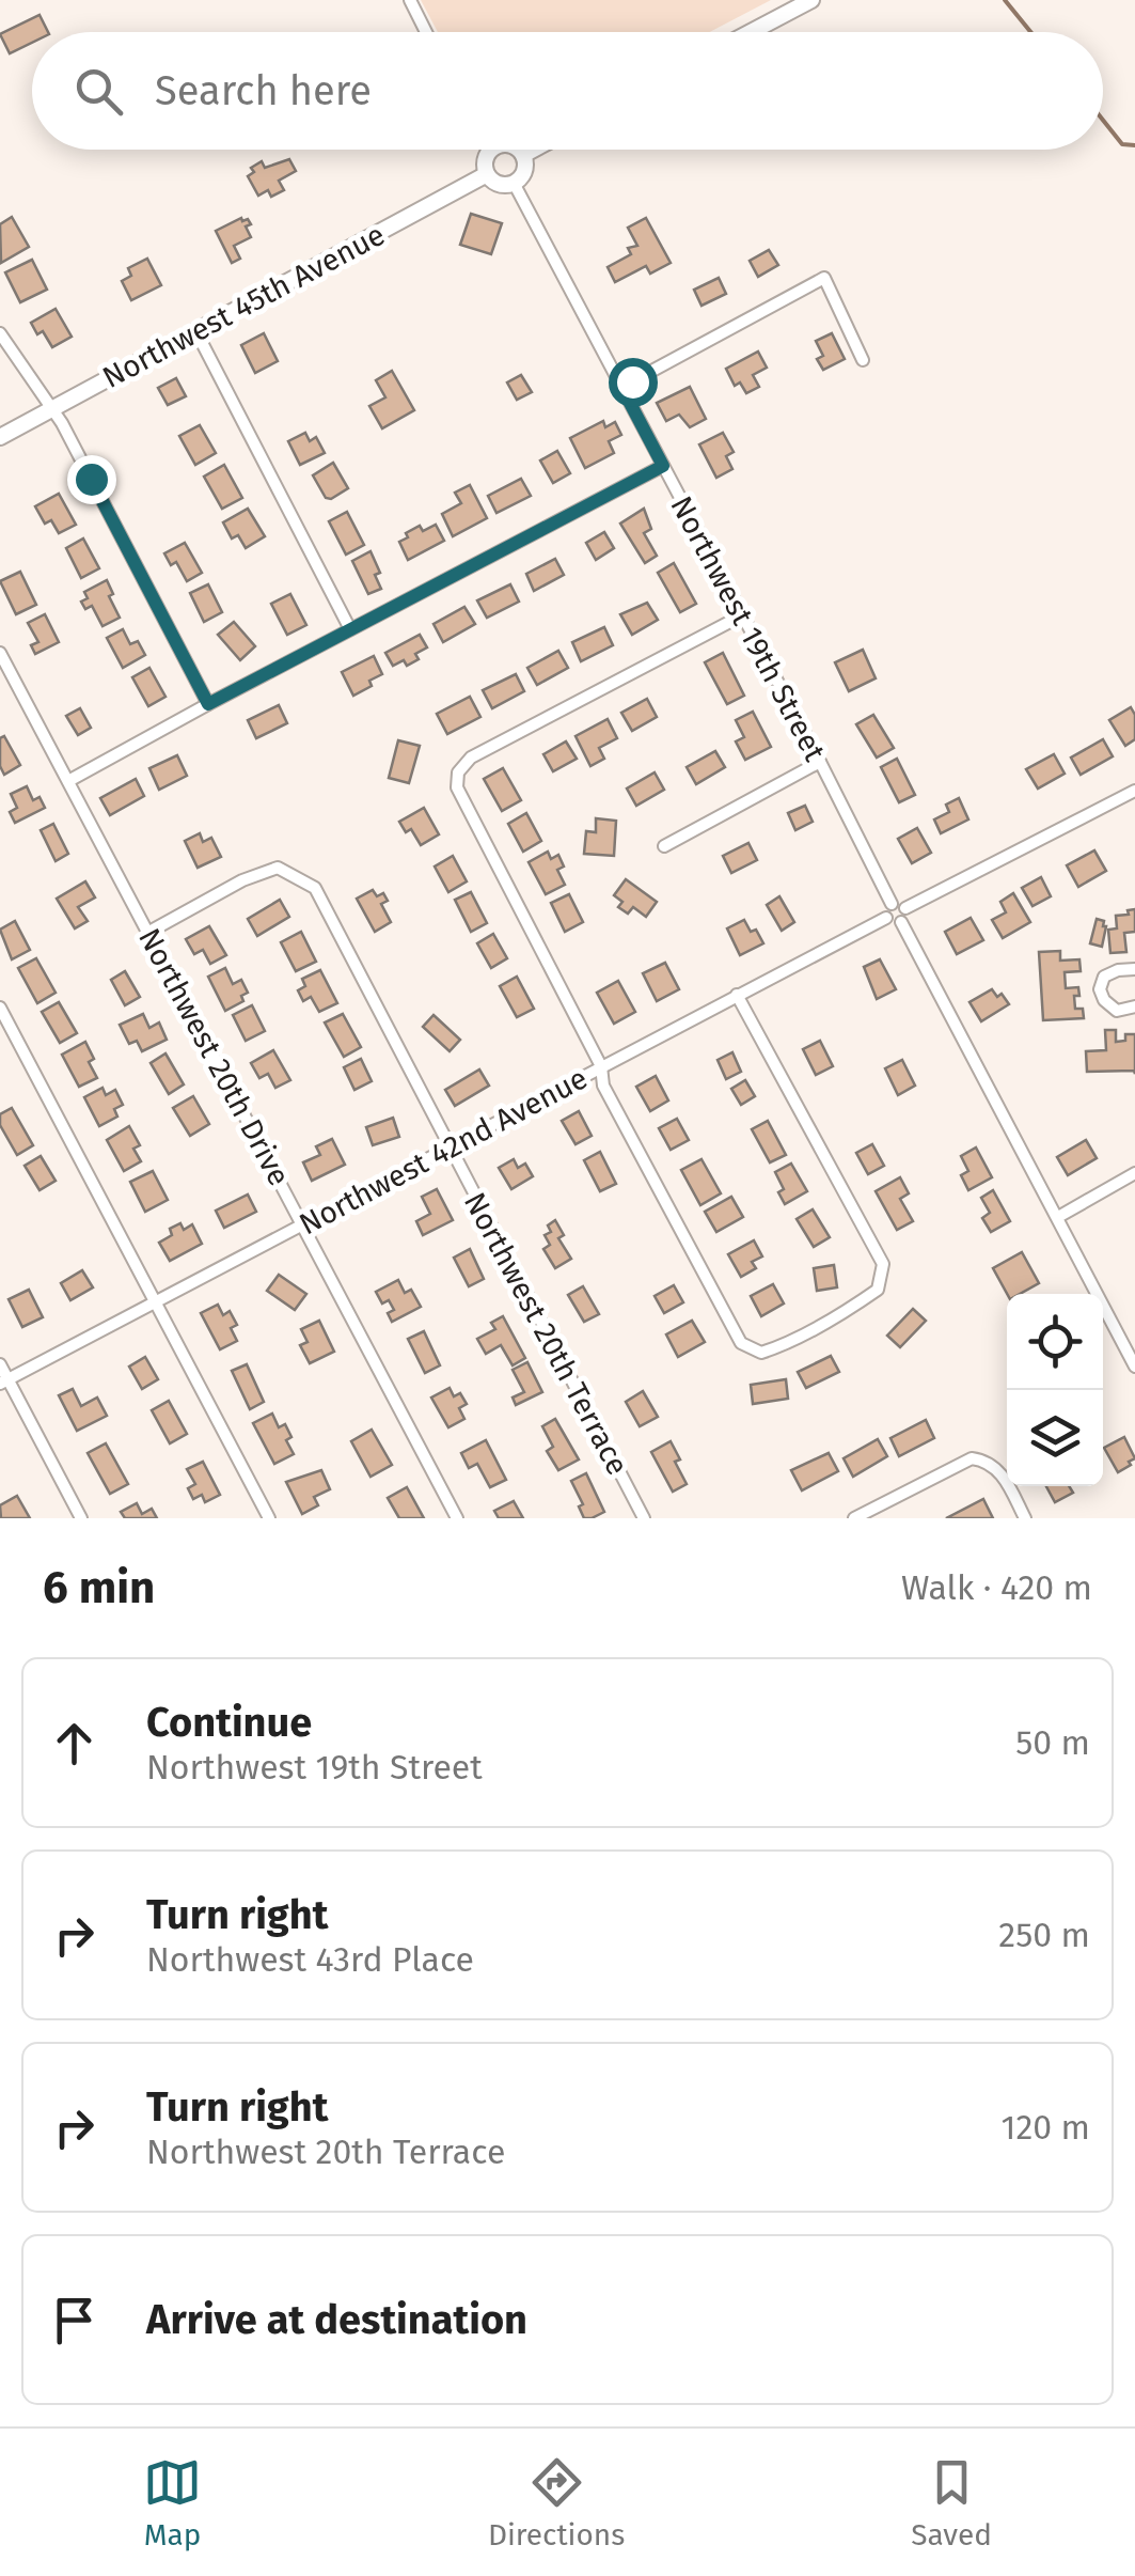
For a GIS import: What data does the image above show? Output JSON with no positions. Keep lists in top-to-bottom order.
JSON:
{
  "streets": {
    "street": [
      "Northwest 45th Avenue",
      "Northwest 19th Street",
      "Northwest 20th Drive",
      "Northwest 42nd Avenue",
      "Northwest 20th Terrace"
    ]
  },
  "crossings": [
    ["Northwest 19th Street", "Northwest 42nd Avenue"],
    ["Northwest 20th Drive", "Northwest 42nd Avenue"],
    ["Northwest 20th Drive", "Northwest 20th Terrace"],
    ["Northwest 42nd Avenue", "Northwest 20th Terrace"]
  ],
  "page": {
    "search": "Search here",
    "heading": ["6 min", "Walk · 420 m"],
    "list": [
      ["Continue", "Northwest 19th Street", "50 m"],
      ["Turn right", "Northwest 43rd Place", "250 m"],
      ["Turn right", "Northwest 20th Terrace", "120 m"],
      "Arrive at destination"
    ],
    "nav": ["Map", "Directions", "Saved"]
  }
}
